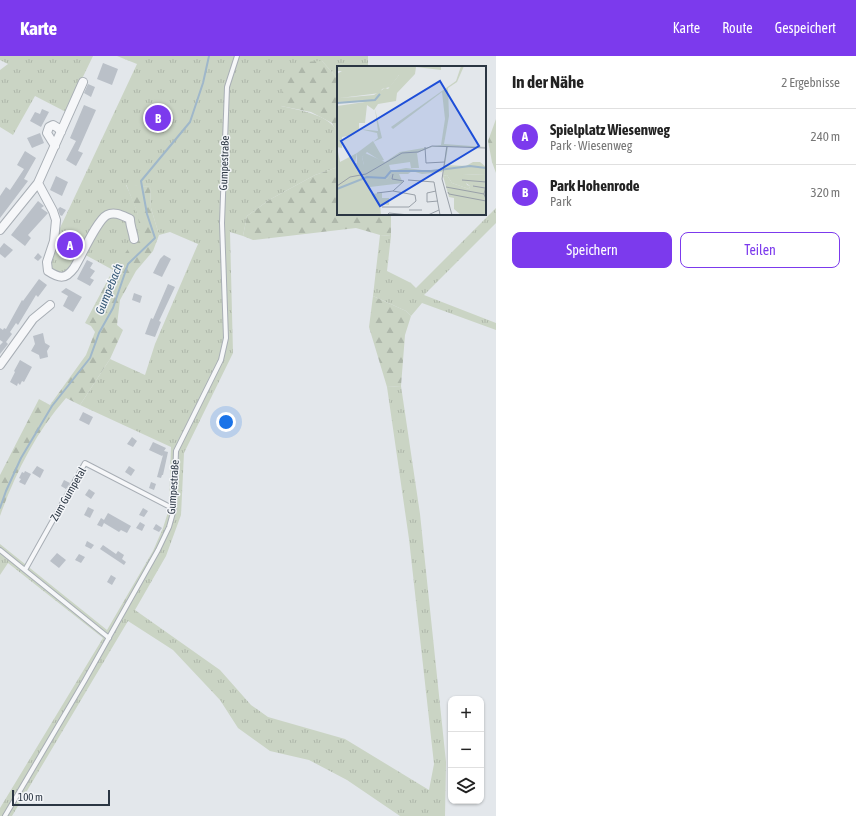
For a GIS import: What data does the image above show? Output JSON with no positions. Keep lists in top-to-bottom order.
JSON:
{
  "streets": {
    "lane": ["Gumpestraße", "Zum Gumpetal"]
  },
  "crossings": [
    ["Gumpestraße", "Zum Gumpetal"]
  ],
  "water": ["Gumpebach"],
  "scale_bar": "100 m",
  "page": {
    "header": "Karte",
    "nav": ["Karte", "Route", "Gespeichert"],
    "heading": ["In der Nähe", "2 Ergebnisse"],
    "pins": ["B", "A"],
    "list": [
      {
        "mark": "A",
        "name": "Spielplatz Wiesenweg",
        "note": "Park · Wiesenweg",
        "value": "240 m"
      },
      {
        "mark": "B",
        "name": "Park Hohenrode",
        "note": "Park",
        "value": "320 m"
      }
    ],
    "buttons": ["Speichern", "Teilen"],
    "map_buttons": ["+", "−"],
    "scale": "100 m"
  }
}
